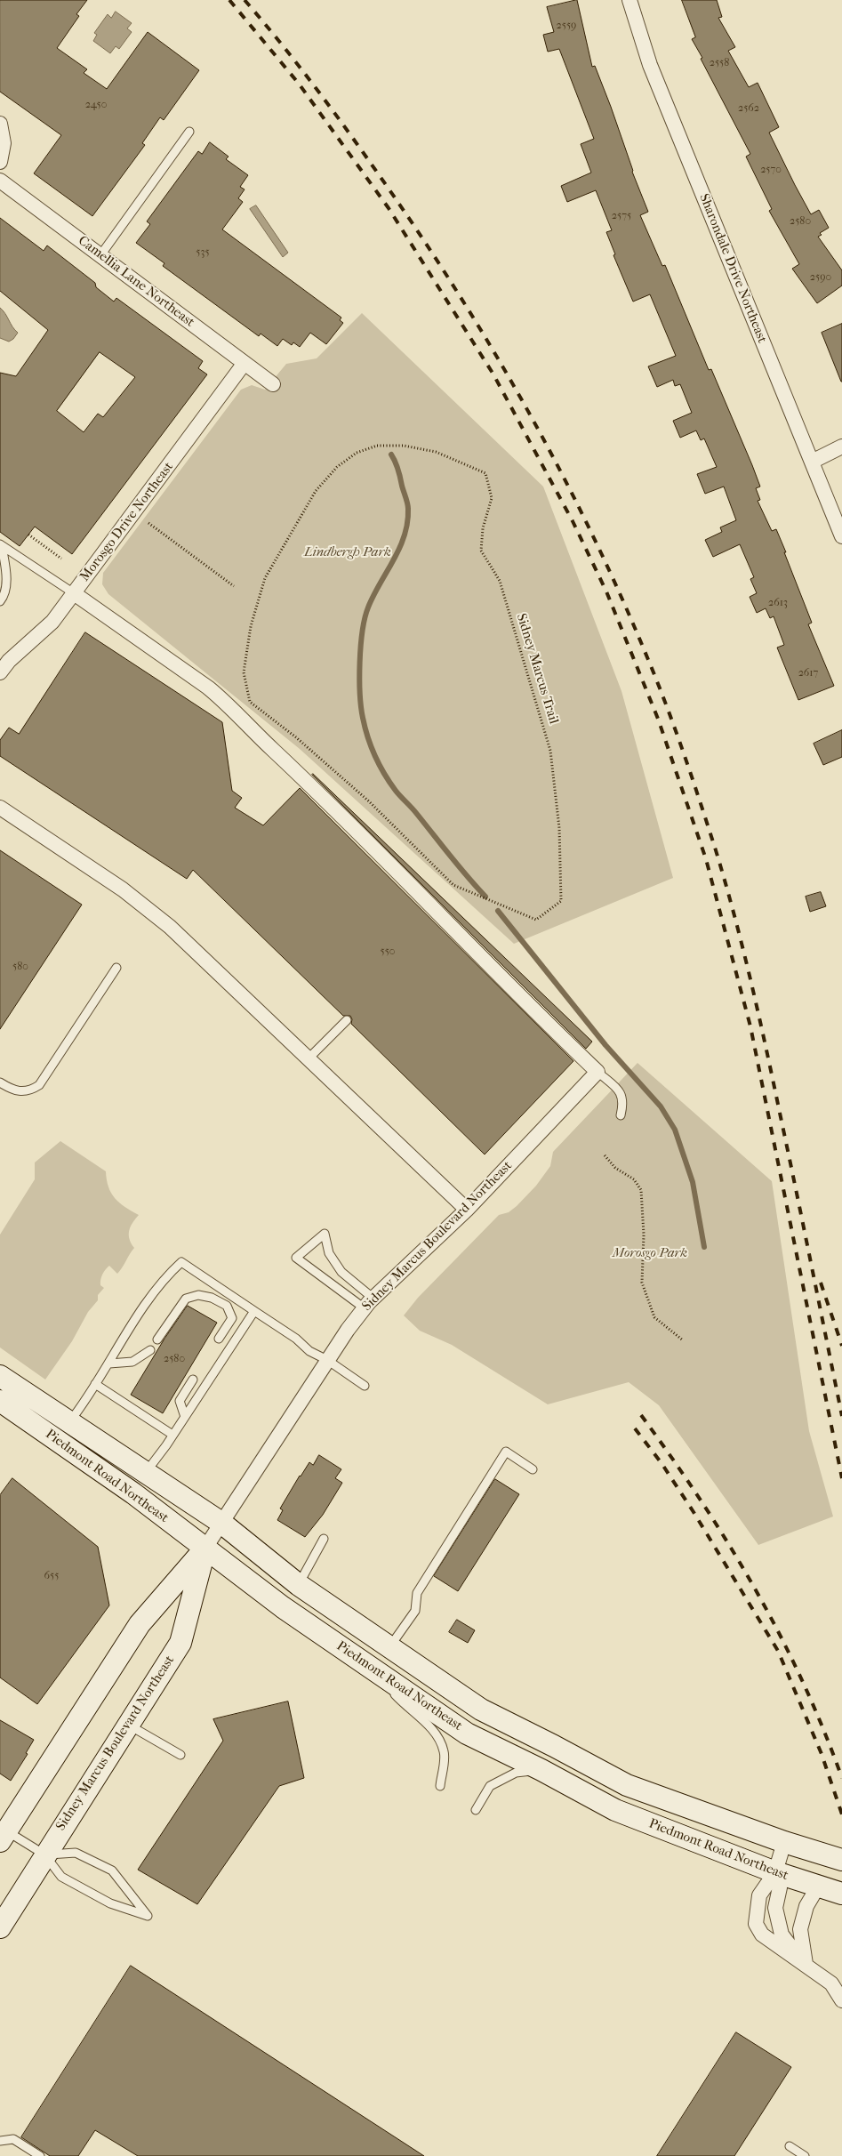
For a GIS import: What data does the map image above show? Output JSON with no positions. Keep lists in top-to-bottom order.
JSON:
{
  "streets": {
    "main road": ["Sidney Marcus Boulevard Northeast", "Piedmont Road Northeast"],
    "street": ["Sharondale Drive Northeast", "Camellia Lane Northeast", "Morosgo Drive Northeast"],
    "path": ["Sidney Marcus Trail"]
  },
  "crossings": [
    ["Camellia Lane Northeast", "Morosgo Drive Northeast"],
    ["Sidney Marcus Boulevard Northeast", "Piedmont Road Northeast"]
  ],
  "parks": ["Lindbergh Park", "Morosgo Park"],
  "house_numbers": [
    "2559",
    "2558",
    "2450",
    "2562",
    "2570",
    "2575",
    "2580",
    "535",
    "2590",
    "2613",
    "2617",
    "550",
    "580",
    "2580",
    "655"
  ]
}
